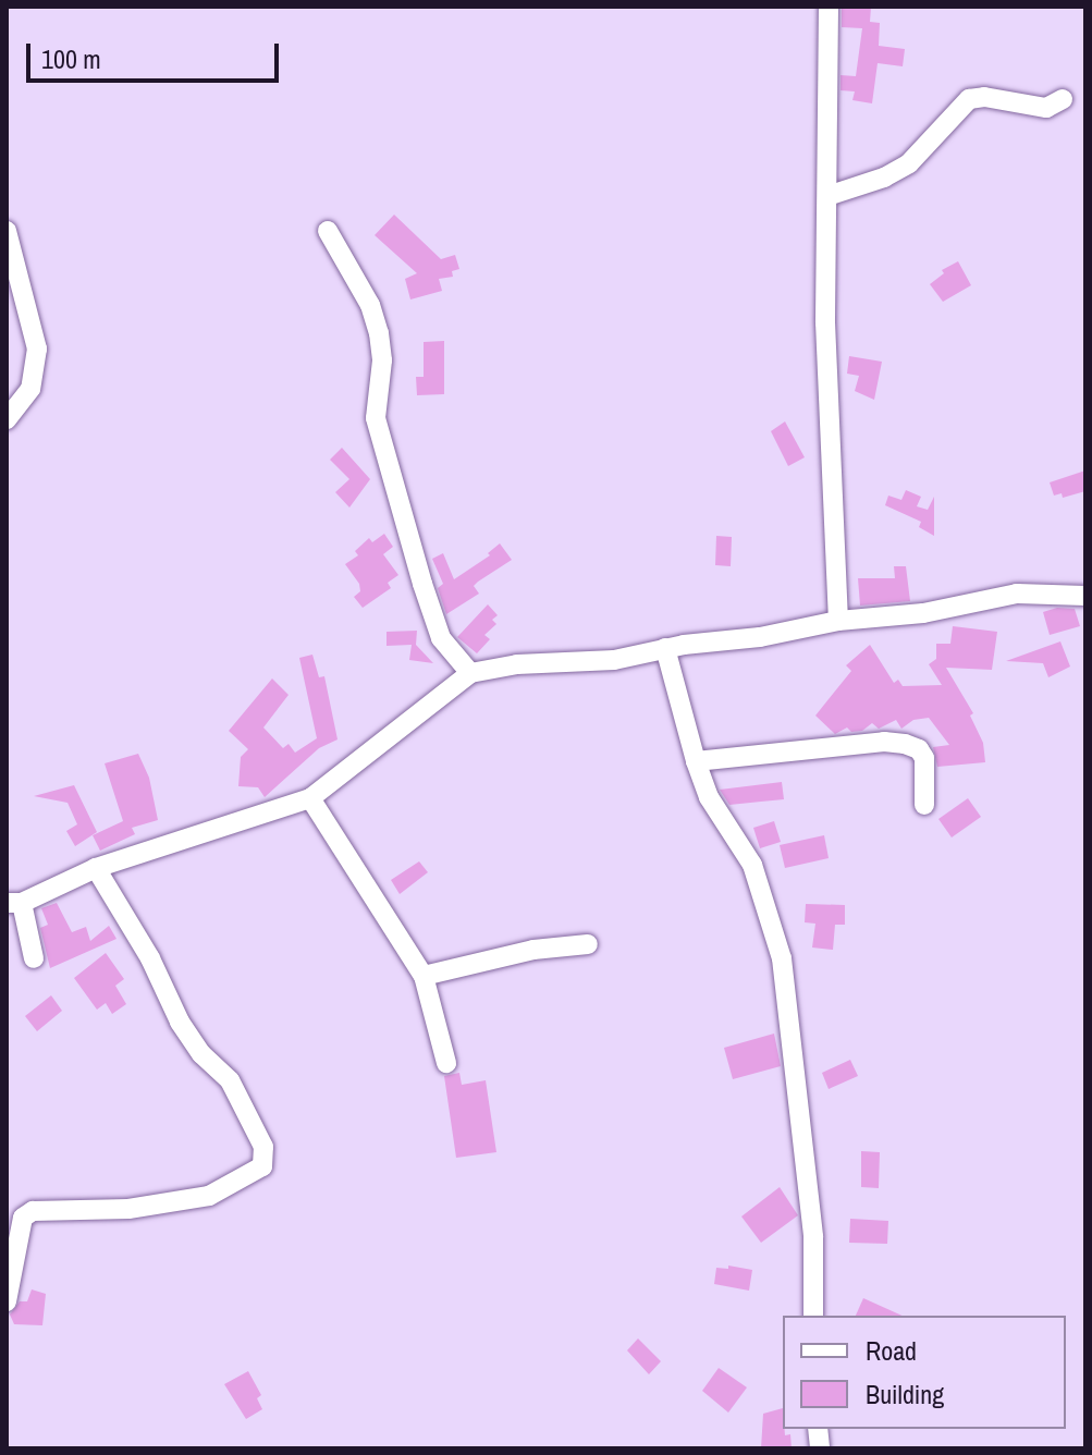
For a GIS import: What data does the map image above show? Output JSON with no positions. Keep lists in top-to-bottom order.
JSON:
{
  "legend": ["Road", "Building"],
  "scale_bar": "100 m"
}
